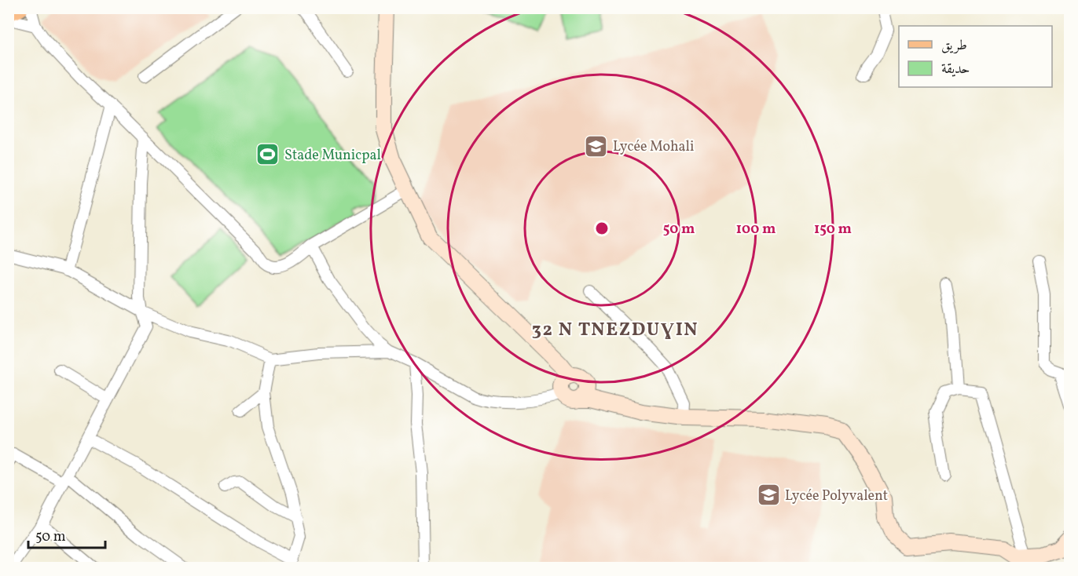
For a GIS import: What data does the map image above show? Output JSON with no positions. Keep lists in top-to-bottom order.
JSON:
{
  "districts": ["32 N TNEZDUƔIN"],
  "places": {
    "school or university": ["Lycée Mohali", "Lycée Polyvalent"],
    "sports": ["Stade Municpal"]
  },
  "legend": ["طريق", "حديقة"],
  "scale_bar": "50 m",
  "rings": ["50 m", "100 m", "150 m"]
}
